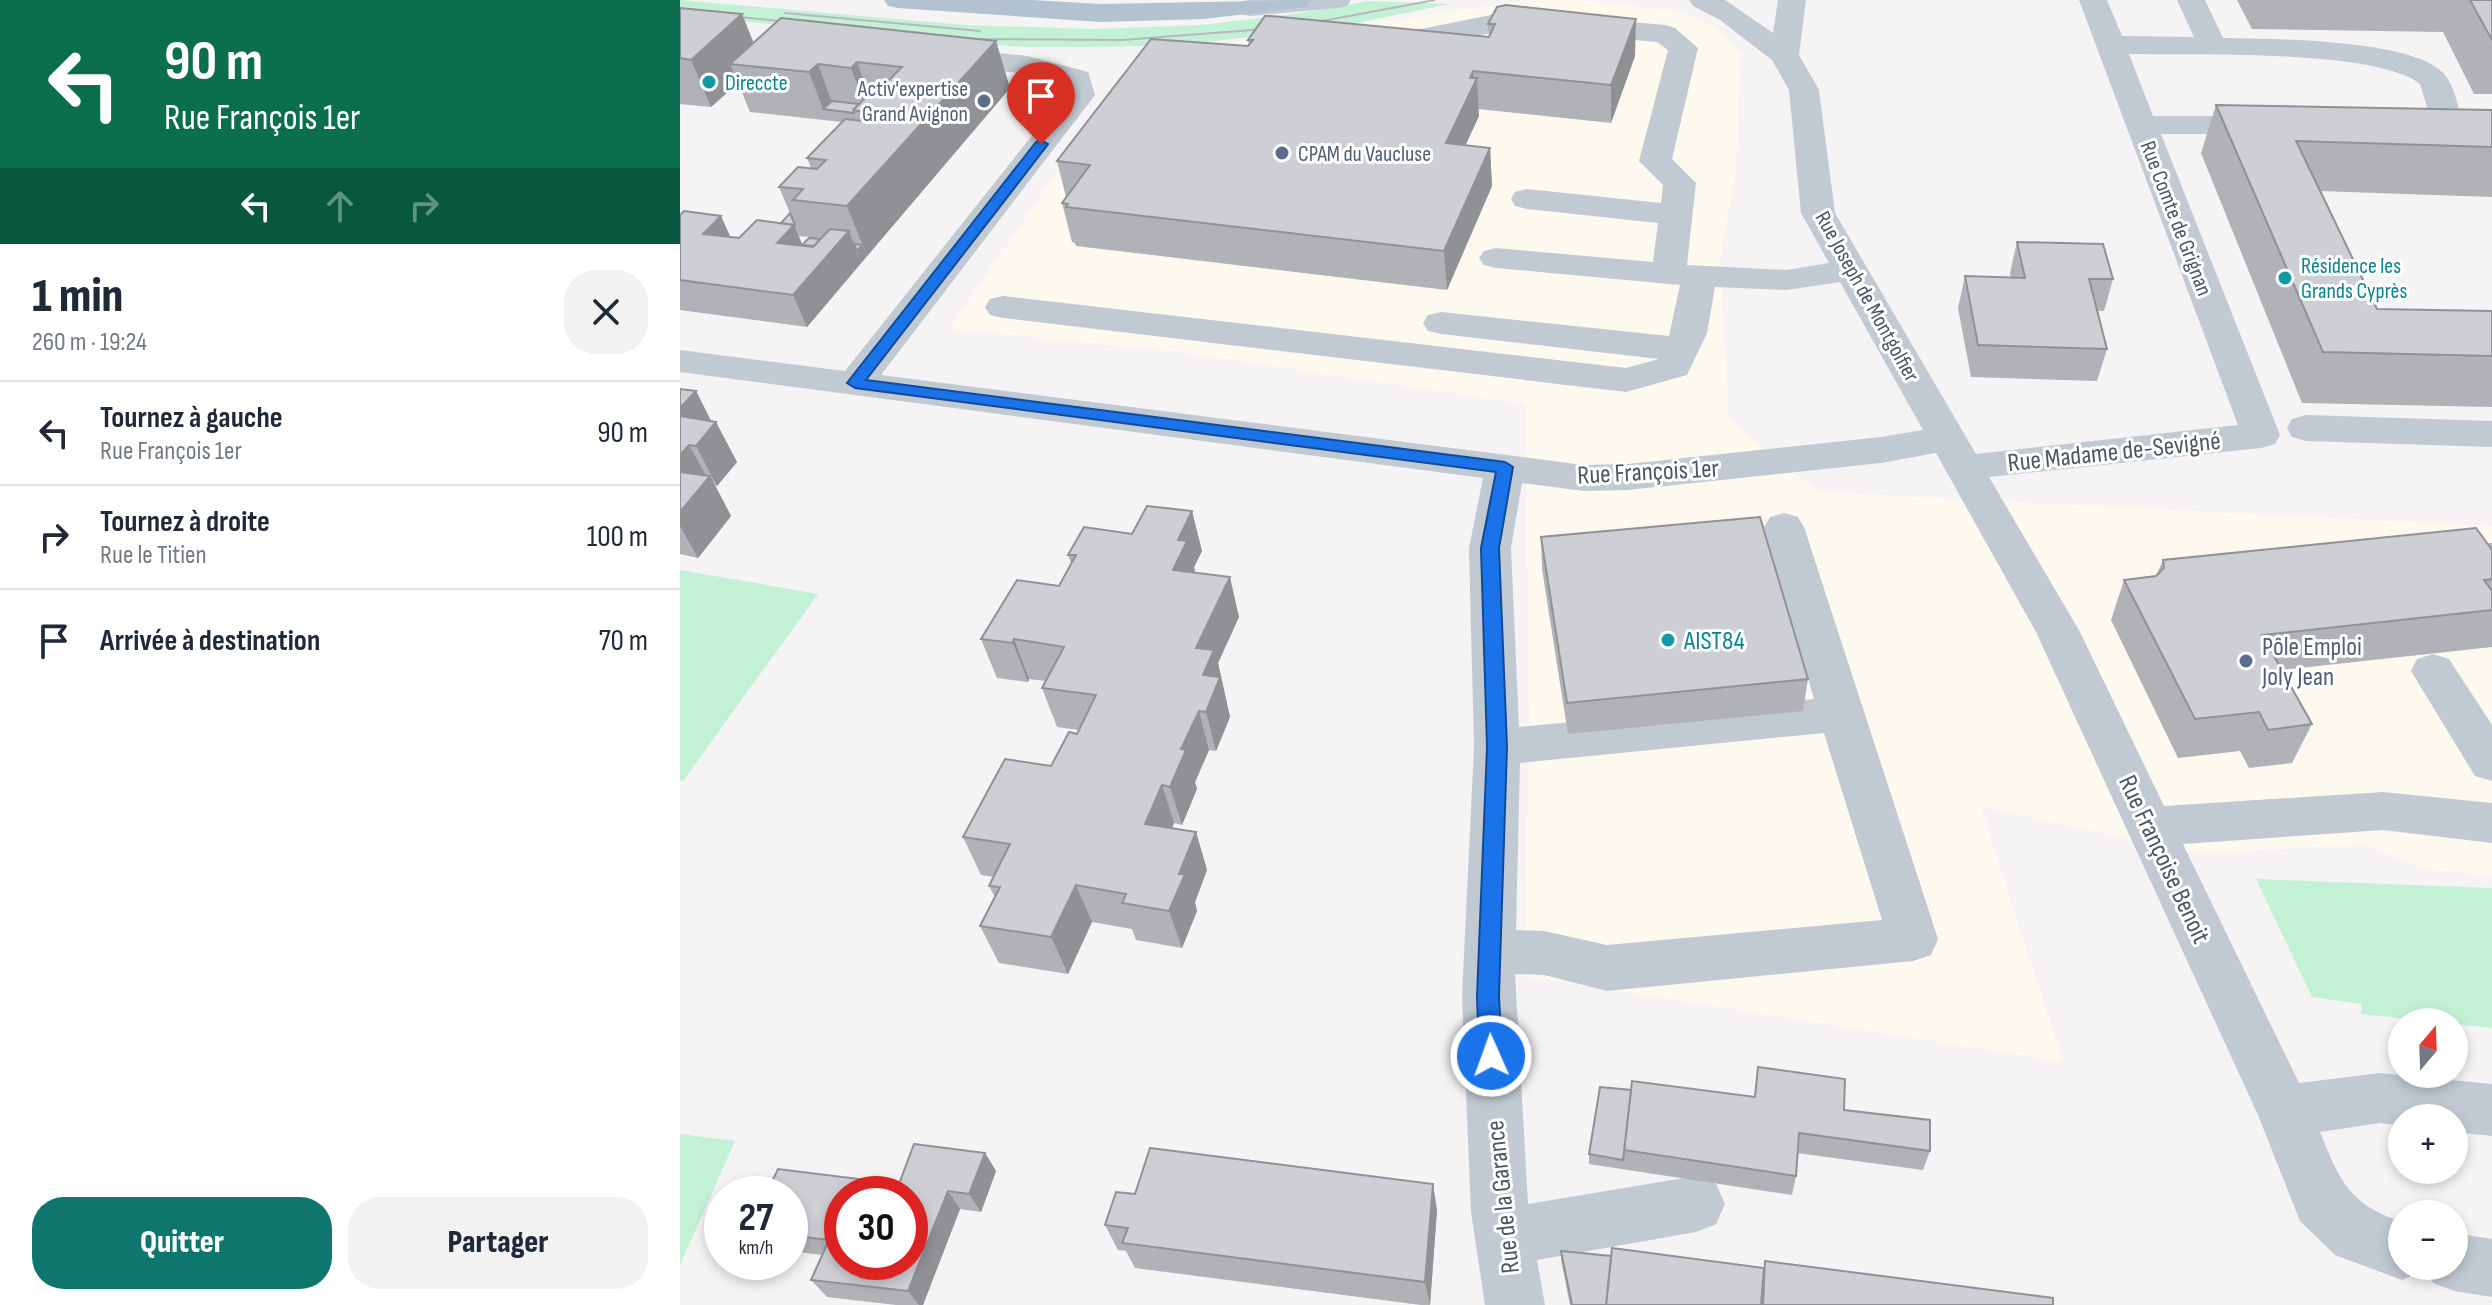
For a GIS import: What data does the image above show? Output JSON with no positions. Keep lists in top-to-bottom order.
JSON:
{
  "streets": {
    "street": [
      "Rue Comte de Grignan",
      "Rue Joseph de Montgolfier",
      "Rue Madame de-Sevigné",
      "Rue François 1er",
      "Rue Françoise Benoit",
      "Rue de la Garance"
    ]
  },
  "crossings": [
    ["Rue Comte de Grignan", "Rue Madame de-Sevigné"],
    ["Rue Joseph de Montgolfier", "Rue Madame de-Sevigné"],
    ["Rue Joseph de Montgolfier", "Rue François 1er"],
    ["Rue Joseph de Montgolfier", "Rue Françoise Benoit"],
    ["Rue Madame de-Sevigné", "Rue François 1er"],
    ["Rue Madame de-Sevigné", "Rue Françoise Benoit"],
    ["Rue François 1er", "Rue Françoise Benoit"],
    ["Rue François 1er", "Rue de la Garance"]
  ],
  "places": [
    "Direccte",
    "Activ'expertise Grand Avignon",
    "CPAM du Vaucluse",
    "Résidence les Grands Cyprès",
    "AIST84",
    "Pôle Emploi Joly Jean"
  ],
  "north": "top",
  "page": {
    "turn": ["90 m", "Rue François 1er"],
    "heading": ["1 min", "260 m · 19:24"],
    "list": [
      {
        "name": "Tournez à gauche",
        "note": "Rue François 1er",
        "value": "90 m"
      },
      {
        "name": "Tournez à droite",
        "note": "Rue le Titien",
        "value": "100 m"
      },
      {
        "name": "Arrivée à destination",
        "value": "70 m"
      }
    ],
    "map_buttons": ["+", "−"],
    "speed": "27 km/h",
    "limit": "30",
    "buttons": ["Quitter", "Partager"]
  }
}
